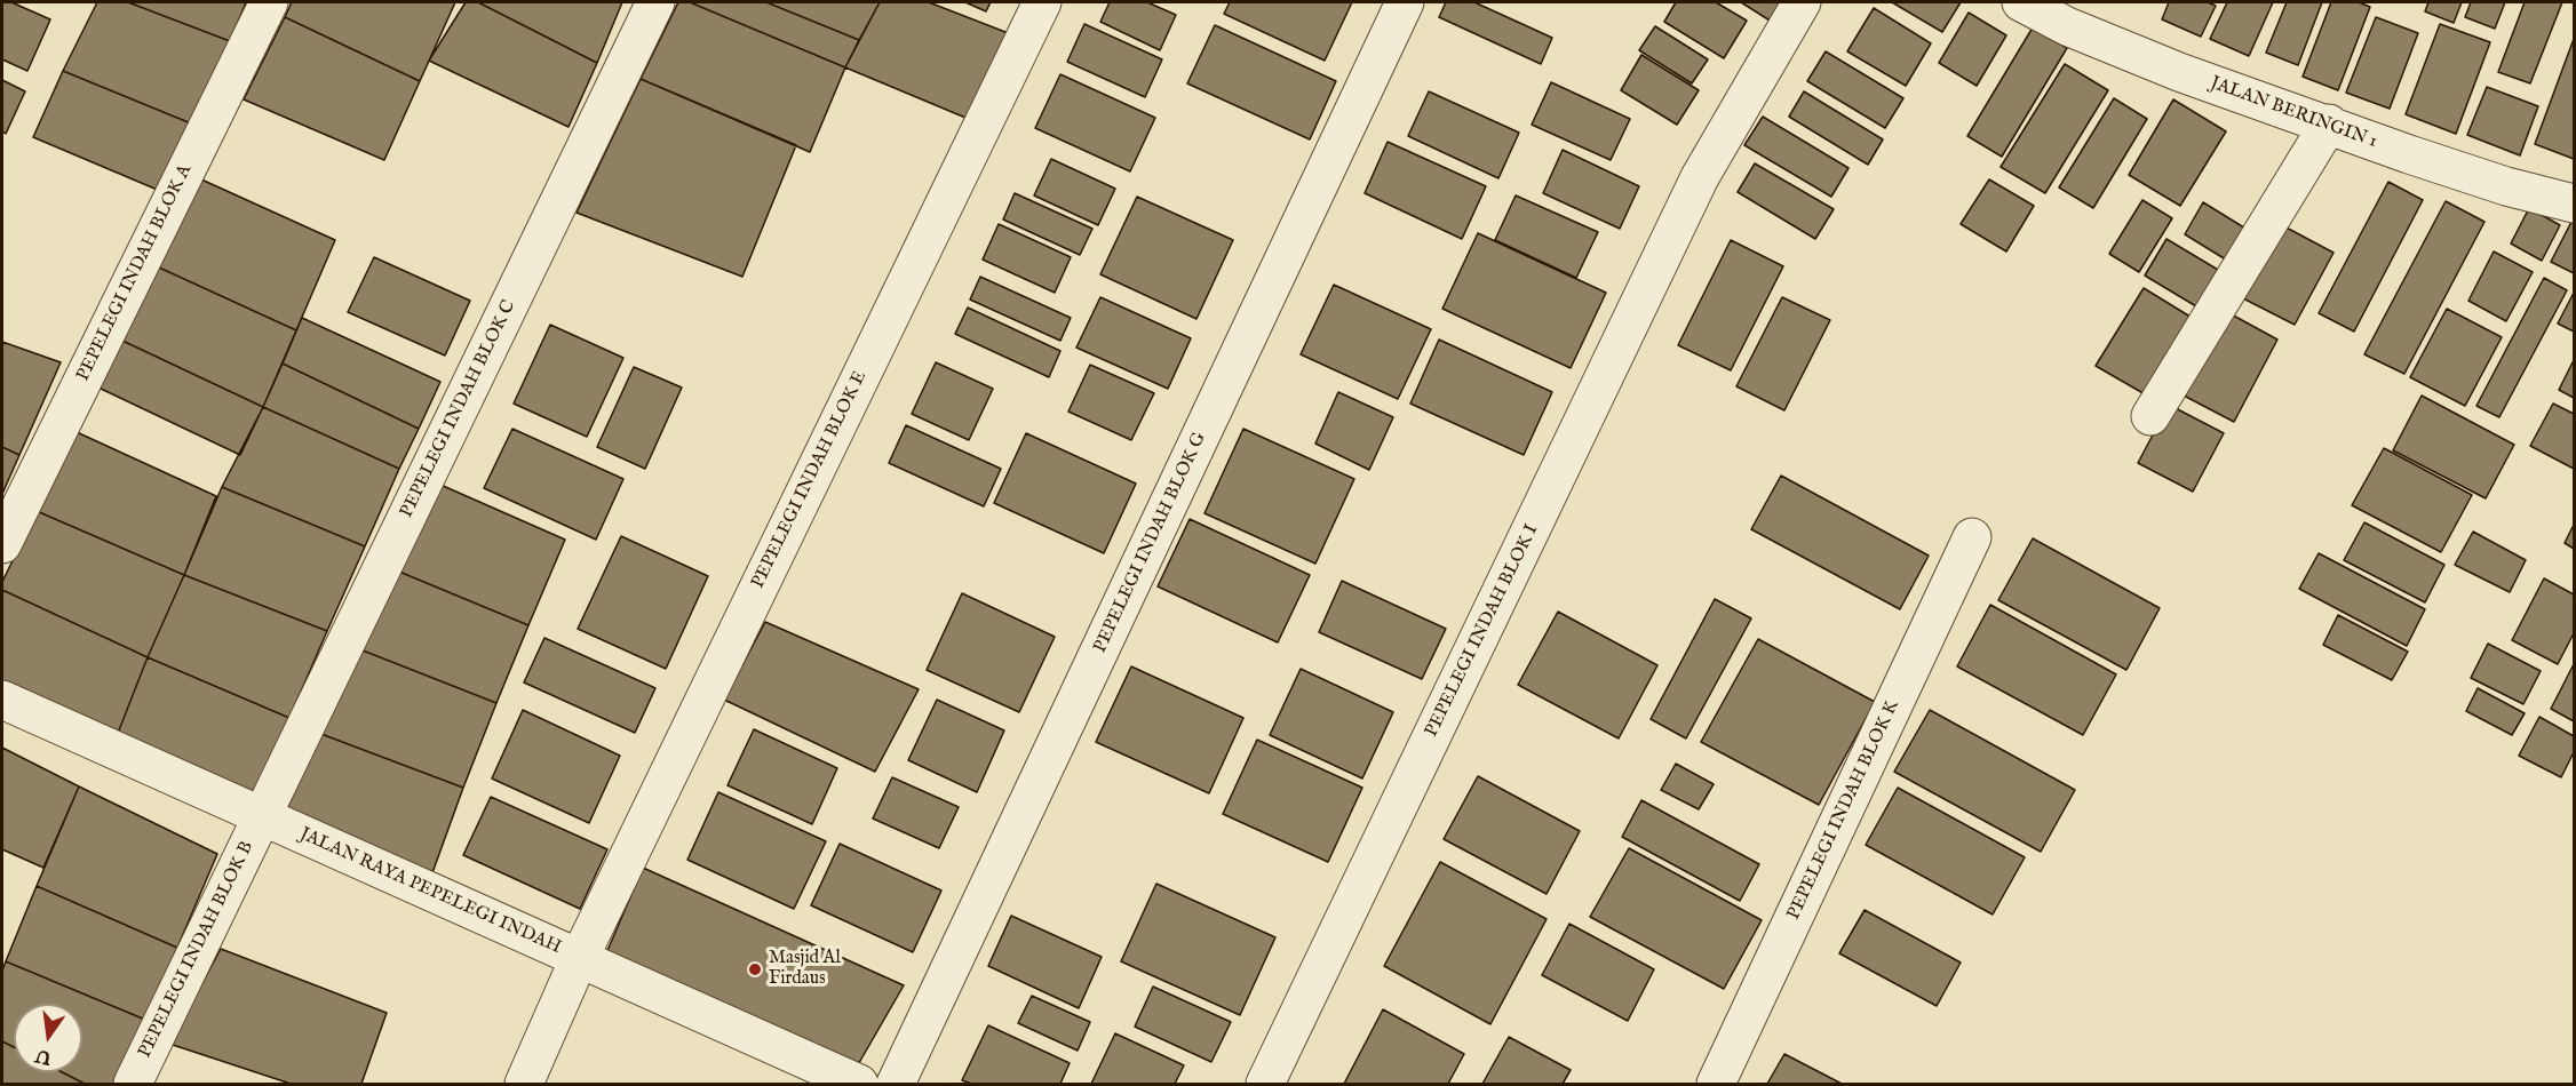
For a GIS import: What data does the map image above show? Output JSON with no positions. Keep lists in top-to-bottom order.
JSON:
{
  "streets": {
    "street": [
      "JALAN BERINGIN 1",
      "PEPELEGI INDAH BLOK A",
      "PEPELEGI INDAH BLOK C",
      "PEPELEGI INDAH BLOK E",
      "PEPELEGI INDAH BLOK G",
      "PEPELEGI INDAH BLOK I",
      "PEPELEGI INDAH BLOK K",
      "JALAN RAYA PEPELEGI INDAH",
      "PEPELEGI INDAH BLOK B"
    ]
  },
  "crossings": [
    ["PEPELEGI INDAH BLOK C", "JALAN RAYA PEPELEGI INDAH"],
    ["PEPELEGI INDAH BLOK C", "PEPELEGI INDAH BLOK B"],
    ["PEPELEGI INDAH BLOK E", "JALAN RAYA PEPELEGI INDAH"],
    ["JALAN RAYA PEPELEGI INDAH", "PEPELEGI INDAH BLOK B"]
  ],
  "places": ["Masjid Al Firdaus"],
  "north": "bottom"
}
